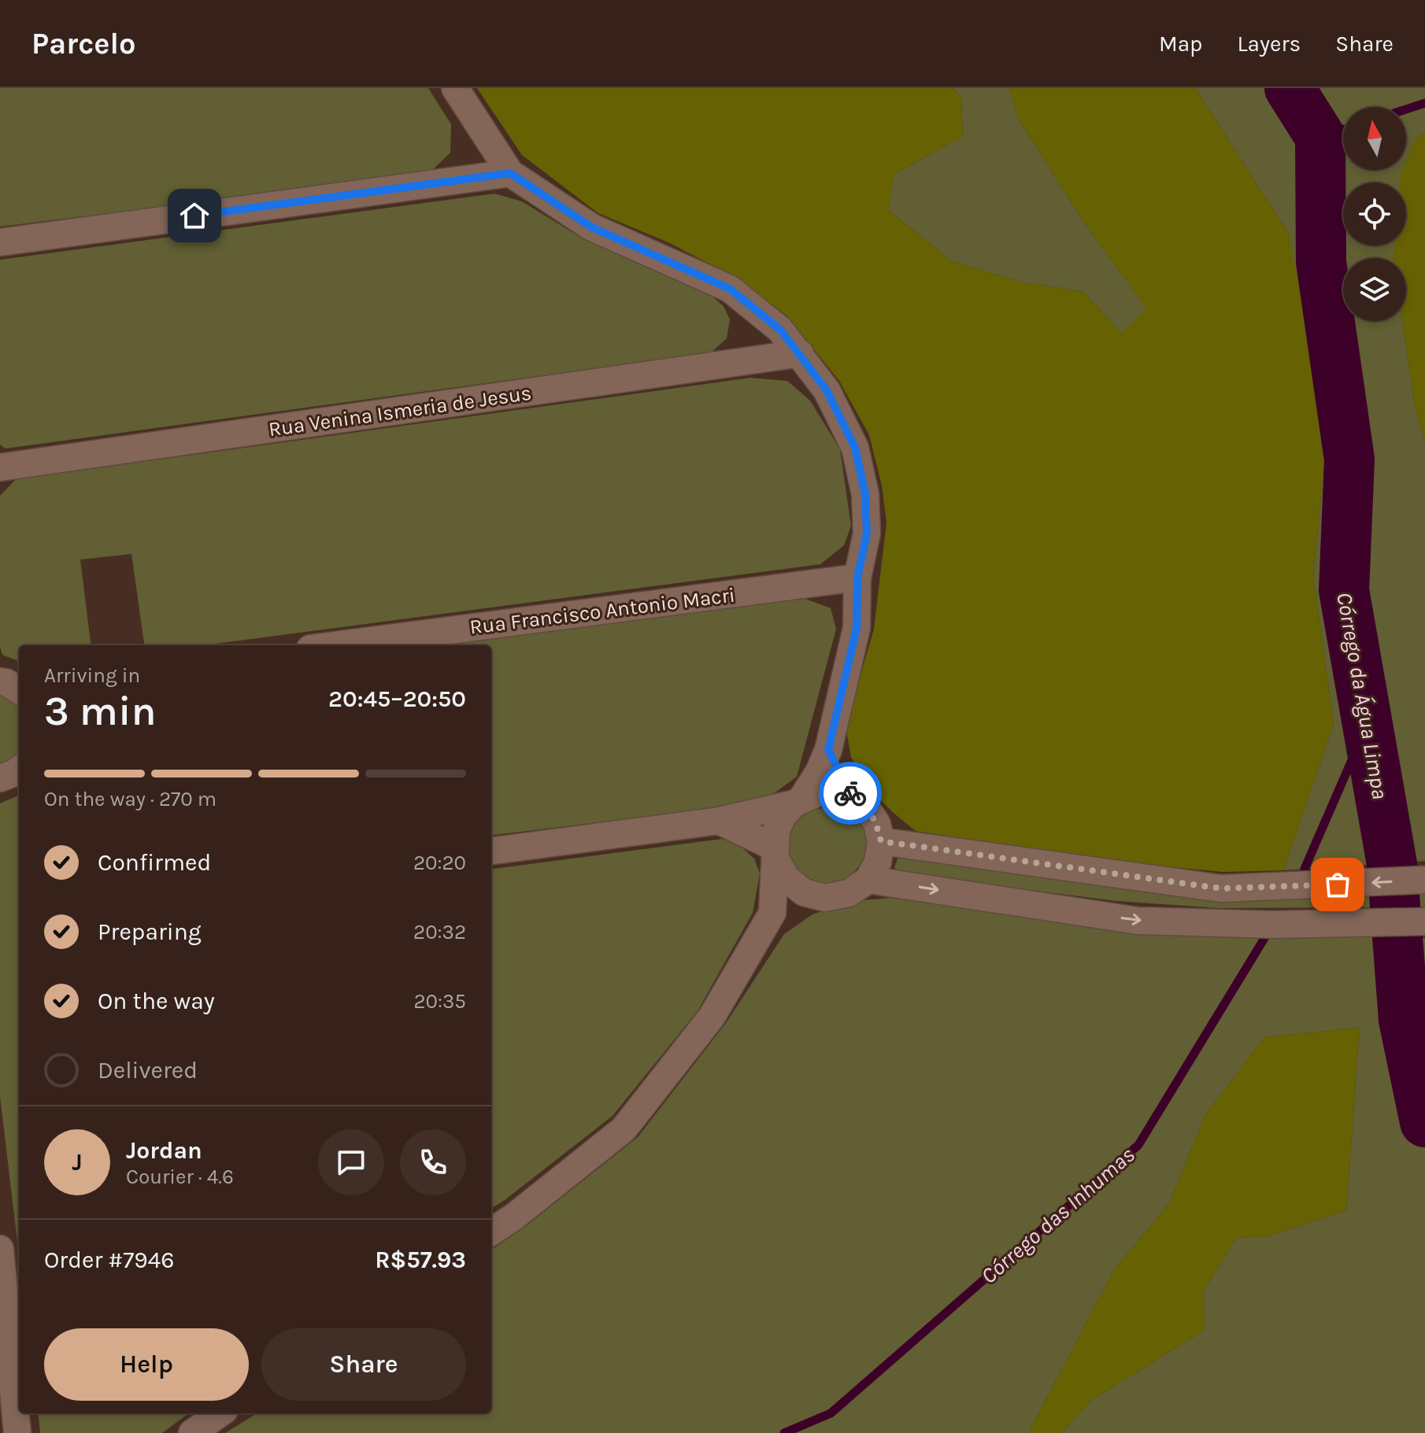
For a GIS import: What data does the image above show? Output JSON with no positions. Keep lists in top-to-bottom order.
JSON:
{
  "streets": {
    "street": ["Rua Venina Ismeria de Jesus", "Rua Francisco Antonio Macri"]
  },
  "water": ["Córrego da Água Limpa", "Córrego das Inhumas"],
  "north": "top",
  "page": {
    "header": "Parcelo",
    "nav": ["Map", "Layers", "Share"],
    "heading": ["3 min", "Arriving in", "20:45–20:50"],
    "panel": [
      "Jordan",
      "Courier · 4.6",
      "Order #7946",
      "R$57.93"
    ],
    "bar": "On the way · 270 m",
    "list": [
      ["Confirmed", "20:20"],
      ["Preparing", "20:32"],
      ["On the way", "20:35"],
      "Delivered"
    ],
    "round": "J",
    "buttons": ["Help", "Share"]
  }
}
